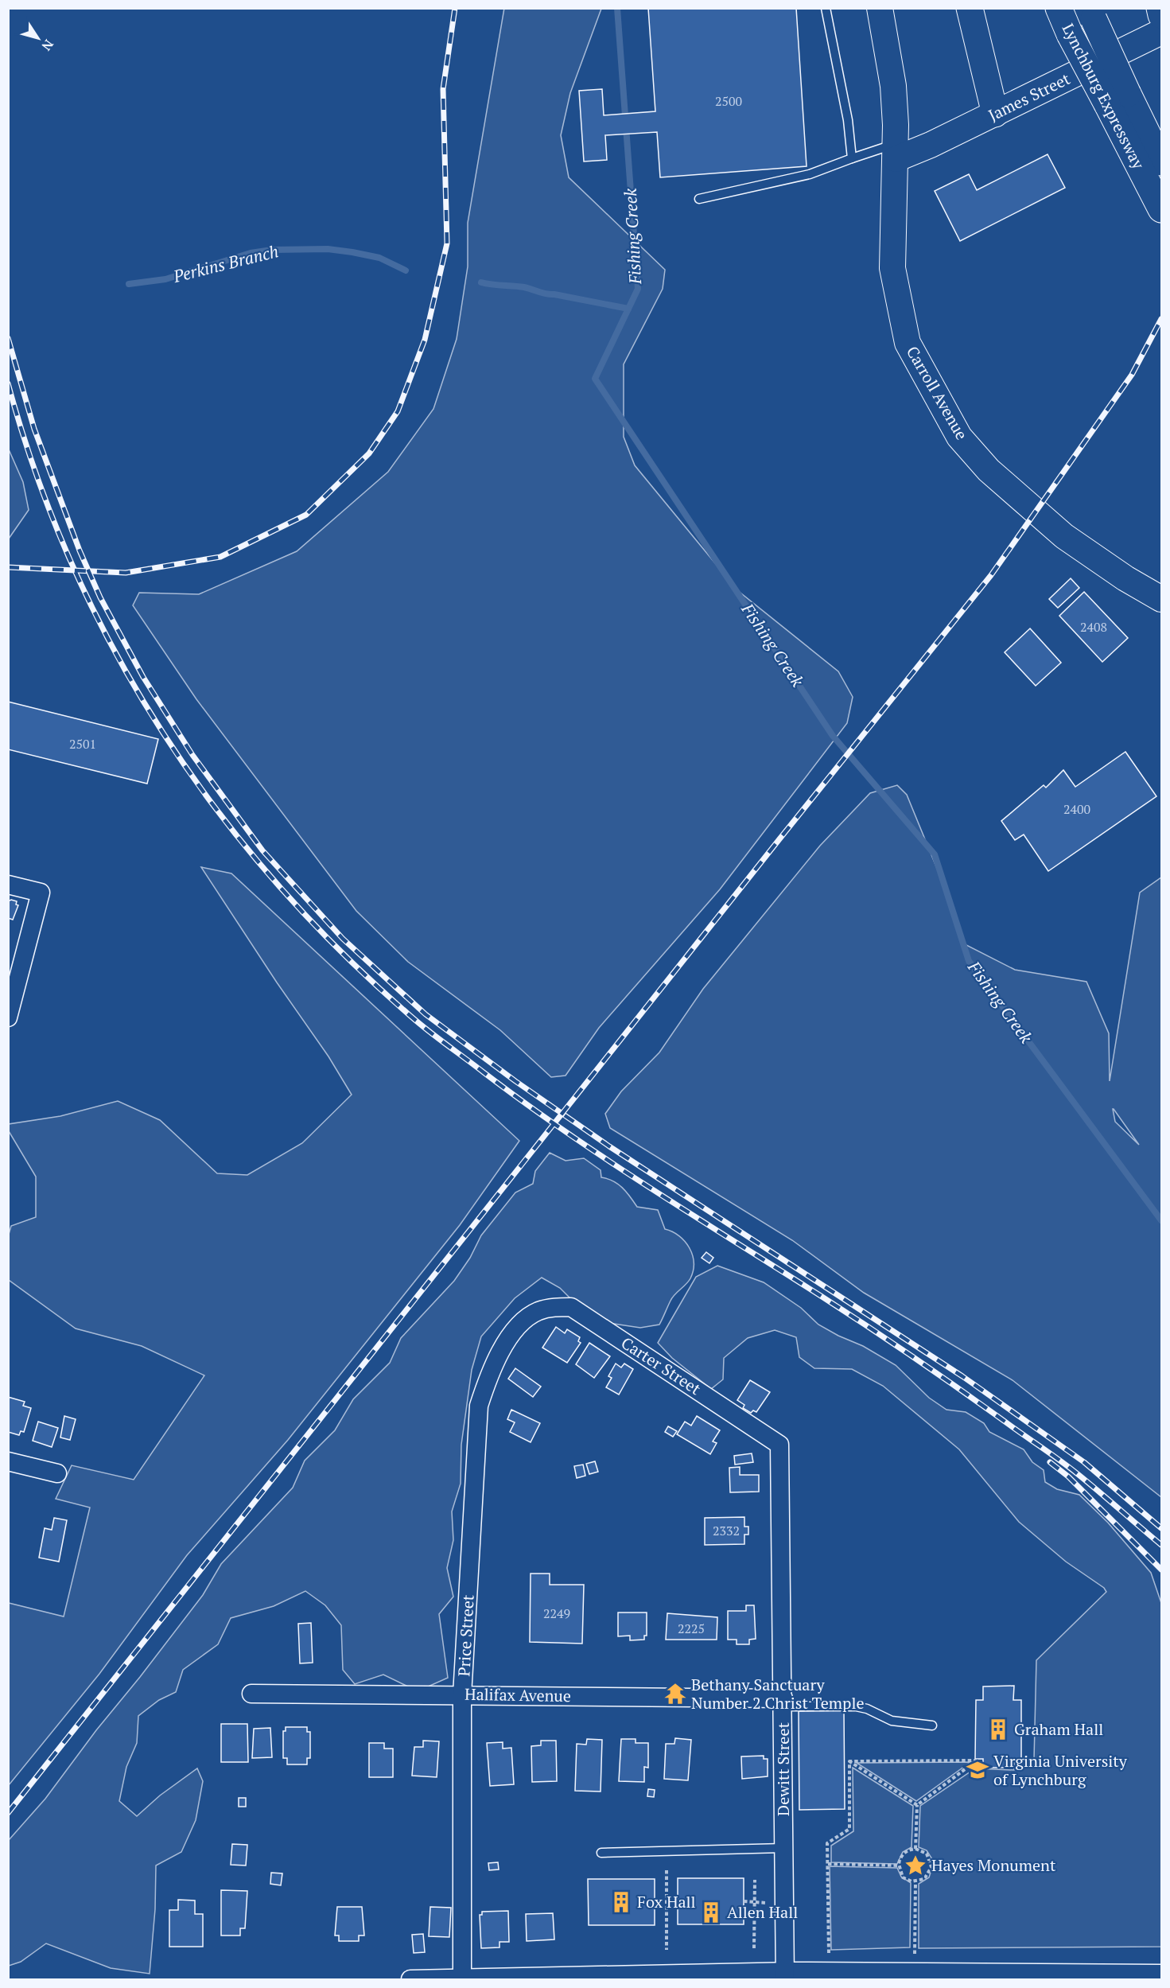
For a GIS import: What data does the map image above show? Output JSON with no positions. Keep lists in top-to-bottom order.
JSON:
{
  "streets": {
    "highway": ["Lynchburg Expressway"],
    "street": [
      "James Street",
      "Carroll Avenue",
      "Carter Street",
      "Price Street",
      "Halifax Avenue",
      "Dewitt Street"
    ]
  },
  "crossings": [
    ["James Street", "Carroll Avenue"],
    ["Carter Street", "Price Street"],
    ["Carter Street", "Dewitt Street"],
    ["Price Street", "Halifax Avenue"],
    ["Halifax Avenue", "Dewitt Street"]
  ],
  "water": ["Fishing Creek", "Perkins Branch"],
  "places": {
    "temple": ["Bethany Sanctuary Number 2 Christ Temple"],
    "building": ["Graham Hall", "Fox Hall", "Allen Hall"],
    "school or university": ["Virginia University of Lynchburg"],
    "place": ["Hayes Monument"]
  },
  "house_numbers": [
    "2500",
    "2408",
    "2501",
    "2400",
    "2332",
    "2249",
    "2225"
  ],
  "north": "bottom right"
}
